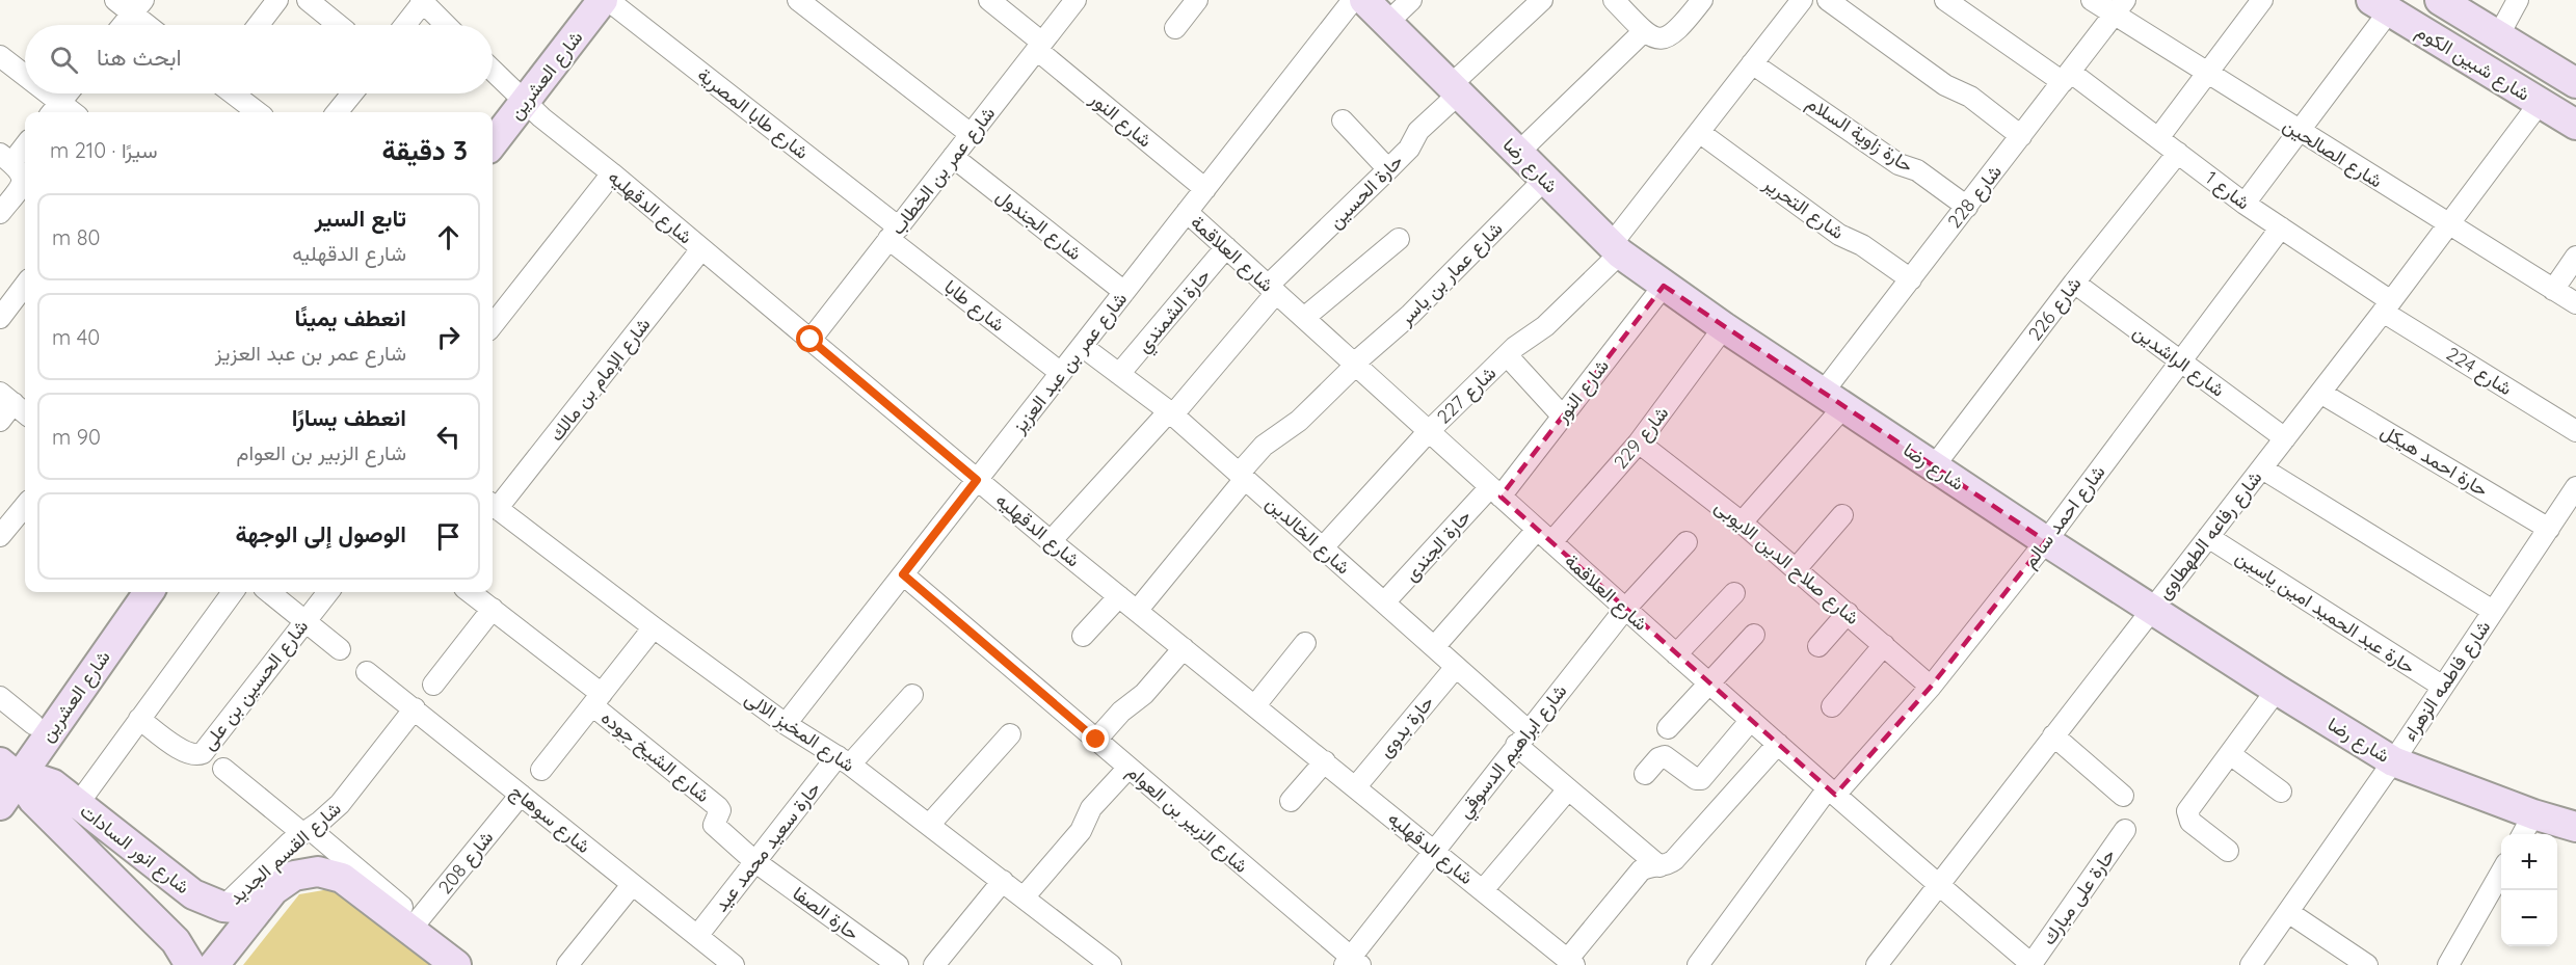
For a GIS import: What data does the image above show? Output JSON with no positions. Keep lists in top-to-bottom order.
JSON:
{
  "streets": {
    "street": [
      "شارع شبين الكوم",
      "شارع العشرين",
      "شارع طابا المصرية",
      "شارع النور",
      "حارة زاوية السلام",
      "شارع الصالحين",
      "شارع رضا",
      "شارع عمر بن الخطاب",
      "شارع 1",
      "حارة الحسين",
      "شارع 228",
      "شارع الدقهليه",
      "شارع التحرير",
      "شارع الجندول",
      "شارع العلاقمة",
      "شارع عمار بن ياسر",
      "شارع طابا",
      "شارع 226",
      "حارة الشمندي",
      "شارع الراشدين",
      "شارع عمر بن عبد العزيز",
      "شارع 224",
      "شارع الإمام بن مالك",
      "شارع 227",
      "شارع 229",
      "حارة احمد هيكل",
      "شارع احمد سالم",
      "شارع الخالدين",
      "شارع رفاعه الطهطاوى",
      "حارة الجندى",
      "شارع صلاح الدين الايوبى",
      "حارة عبد الحميد امين ياسين",
      "شارع فاطمه الزهراء",
      "شارع الحسين بن على",
      "حارة بدوى",
      "شارع المخبز الالى",
      "شارع ابراهيم الدسوقي",
      "شارع الشيخ جوده",
      "شارع سوهاج",
      "شارع الزبير بن العوام",
      "حارة سعيد محمد عيد",
      "شارع انور السادات",
      "شارع القسم الجديد",
      "شارع 208",
      "حارة على مبارك",
      "حارة الصفا"
    ]
  },
  "crossings": [
    ["شارع شبين الكوم", "شارع رفاعه الطهطاوى"],
    ["شارع العشرين", "شارع الدقهليه"],
    ["شارع العشرين", "شارع انور السادات"],
    ["شارع طابا المصرية", "شارع عمر بن الخطاب"],
    ["شارع طابا المصرية", "شارع طابا"],
    ["شارع النور", "شارع رضا"],
    ["شارع النور", "شارع عمر بن الخطاب"],
    ["شارع النور", "شارع العلاقمة"],
    ["شارع النور", "شارع عمر بن عبد العزيز"],
    ["شارع النور", "حارة الجندى"],
    ["حارة زاوية السلام", "شارع 228"],
    ["حارة زاوية السلام", "شارع 227"],
    ["شارع الصالحين", "شارع 228"],
    ["شارع الصالحين", "شارع رفاعه الطهطاوى"],
    ["شارع رضا", "حارة الحسين"],
    ["شارع رضا", "شارع 228"],
    ["شارع رضا", "شارع عمار بن ياسر"],
    ["شارع رضا", "شارع 226"],
    ["شارع رضا", "شارع 227"],
    ["شارع رضا", "شارع 229"],
    ["شارع رضا", "شارع احمد سالم"],
    ["شارع رضا", "شارع رفاعه الطهطاوى"],
    ["شارع رضا", "شارع فاطمه الزهراء"],
    ["شارع عمر بن الخطاب", "شارع الدقهليه"],
    ["شارع عمر بن الخطاب", "شارع الجندول"],
    ["شارع عمر بن الخطاب", "شارع طابا"],
    ["شارع 1", "شارع 228"],
    ["شارع 1", "شارع 226"],
    ["شارع 1", "شارع 224"],
    ["شارع 1", "شارع احمد سالم"],
    ["شارع 1", "شارع رفاعه الطهطاوى"],
    ["حارة الحسين", "شارع الدقهليه"],
    ["حارة الحسين", "شارع العلاقمة"],
    ["حارة الحسين", "شارع الخالدين"],
    ["شارع 228", "شارع التحرير"],
    ["شارع 228", "شارع صلاح الدين الايوبى"],
    ["شارع الدقهليه", "شارع عمار بن ياسر"],
    ["شارع الدقهليه", "شارع عمر بن عبد العزيز"],
    ["شارع الدقهليه", "شارع الإمام بن مالك"],
    ["شارع الدقهليه", "حارة بدوى"],
    ["شارع الدقهليه", "شارع ابراهيم الدسوقي"],
    ["شارع التحرير", "شارع 227"],
    ["شارع الجندول", "شارع عمر بن عبد العزيز"],
    ["شارع العلاقمة", "شارع عمار بن ياسر"],
    ["شارع العلاقمة", "حارة الشمندي"],
    ["شارع العلاقمة", "شارع عمر بن عبد العزيز"],
    ["شارع العلاقمة", "شارع 227"],
    ["شارع العلاقمة", "شارع 229"],
    ["شارع العلاقمة", "شارع احمد سالم"],
    ["شارع العلاقمة", "شارع رفاعه الطهطاوى"],
    ["شارع العلاقمة", "حارة الجندى"],
    ["شارع العلاقمة", "شارع ابراهيم الدسوقي"],
    ["شارع العلاقمة", "حارة على مبارك"],
    ["شارع عمار بن ياسر", "شارع الخالدين"],
    ["شارع طابا", "شارع عمر بن عبد العزيز"],
    ["شارع 226", "شارع الراشدين"],
    ["حارة الشمندي", "شارع الخالدين"],
    ["شارع الراشدين", "شارع احمد سالم"],
    ["شارع الراشدين", "شارع رفاعه الطهطاوى"],
    ["شارع عمر بن عبد العزيز", "شارع الخالدين"],
    ["شارع عمر بن عبد العزيز", "شارع المخبز الالى"],
    ["شارع عمر بن عبد العزيز", "شارع الزبير بن العوام"],
    ["شارع 224", "شارع رفاعه الطهطاوى"],
    ["شارع الإمام بن مالك", "شارع المخبز الالى"],
    ["شارع 227", "شارع الخالدين"],
    ["شارع 229", "شارع الخالدين"],
    ["شارع 229", "شارع صلاح الدين الايوبى"],
    ["حارة احمد هيكل", "شارع رفاعه الطهطاوى"],
    ["حارة احمد هيكل", "شارع فاطمه الزهراء"],
    ["شارع احمد سالم", "شارع صلاح الدين الايوبى"],
    ["شارع الخالدين", "حارة الجندى"],
    ["شارع الخالدين", "حارة بدوى"],
    ["شارع الخالدين", "شارع ابراهيم الدسوقي"],
    ["شارع رفاعه الطهطاوى", "حارة عبد الحميد امين ياسين"],
    ["حارة عبد الحميد امين ياسين", "شارع فاطمه الزهراء"],
    ["شارع المخبز الالى", "حارة سعيد محمد عيد"],
    ["شارع ابراهيم الدسوقي", "شارع الزبير بن العوام"],
    ["شارع الشيخ جوده", "حارة سعيد محمد عيد"],
    ["شارع الشيخ جوده", "حارة الصفا"],
    ["شارع سوهاج", "حارة سعيد محمد عيد"],
    ["شارع سوهاج", "شارع القسم الجديد"],
    ["شارع سوهاج", "شارع 208"],
    ["حارة سعيد محمد عيد", "حارة الصفا"],
    ["شارع انور السادات", "شارع القسم الجديد"]
  ],
  "page": {
    "search": "ابحث هنا",
    "heading": ["3 دقيقة", "سيرًا · 210 m"],
    "list": [
      ["تابع السير", "شارع الدقهليه", "80 m"],
      ["انعطف يمينًا", "شارع عمر بن عبد العزيز", "40 m"],
      ["انعطف يسارًا", "شارع الزبير بن العوام", "90 m"],
      "الوصول إلى الوجهة"
    ],
    "map_buttons": ["+", "−"]
  }
}
